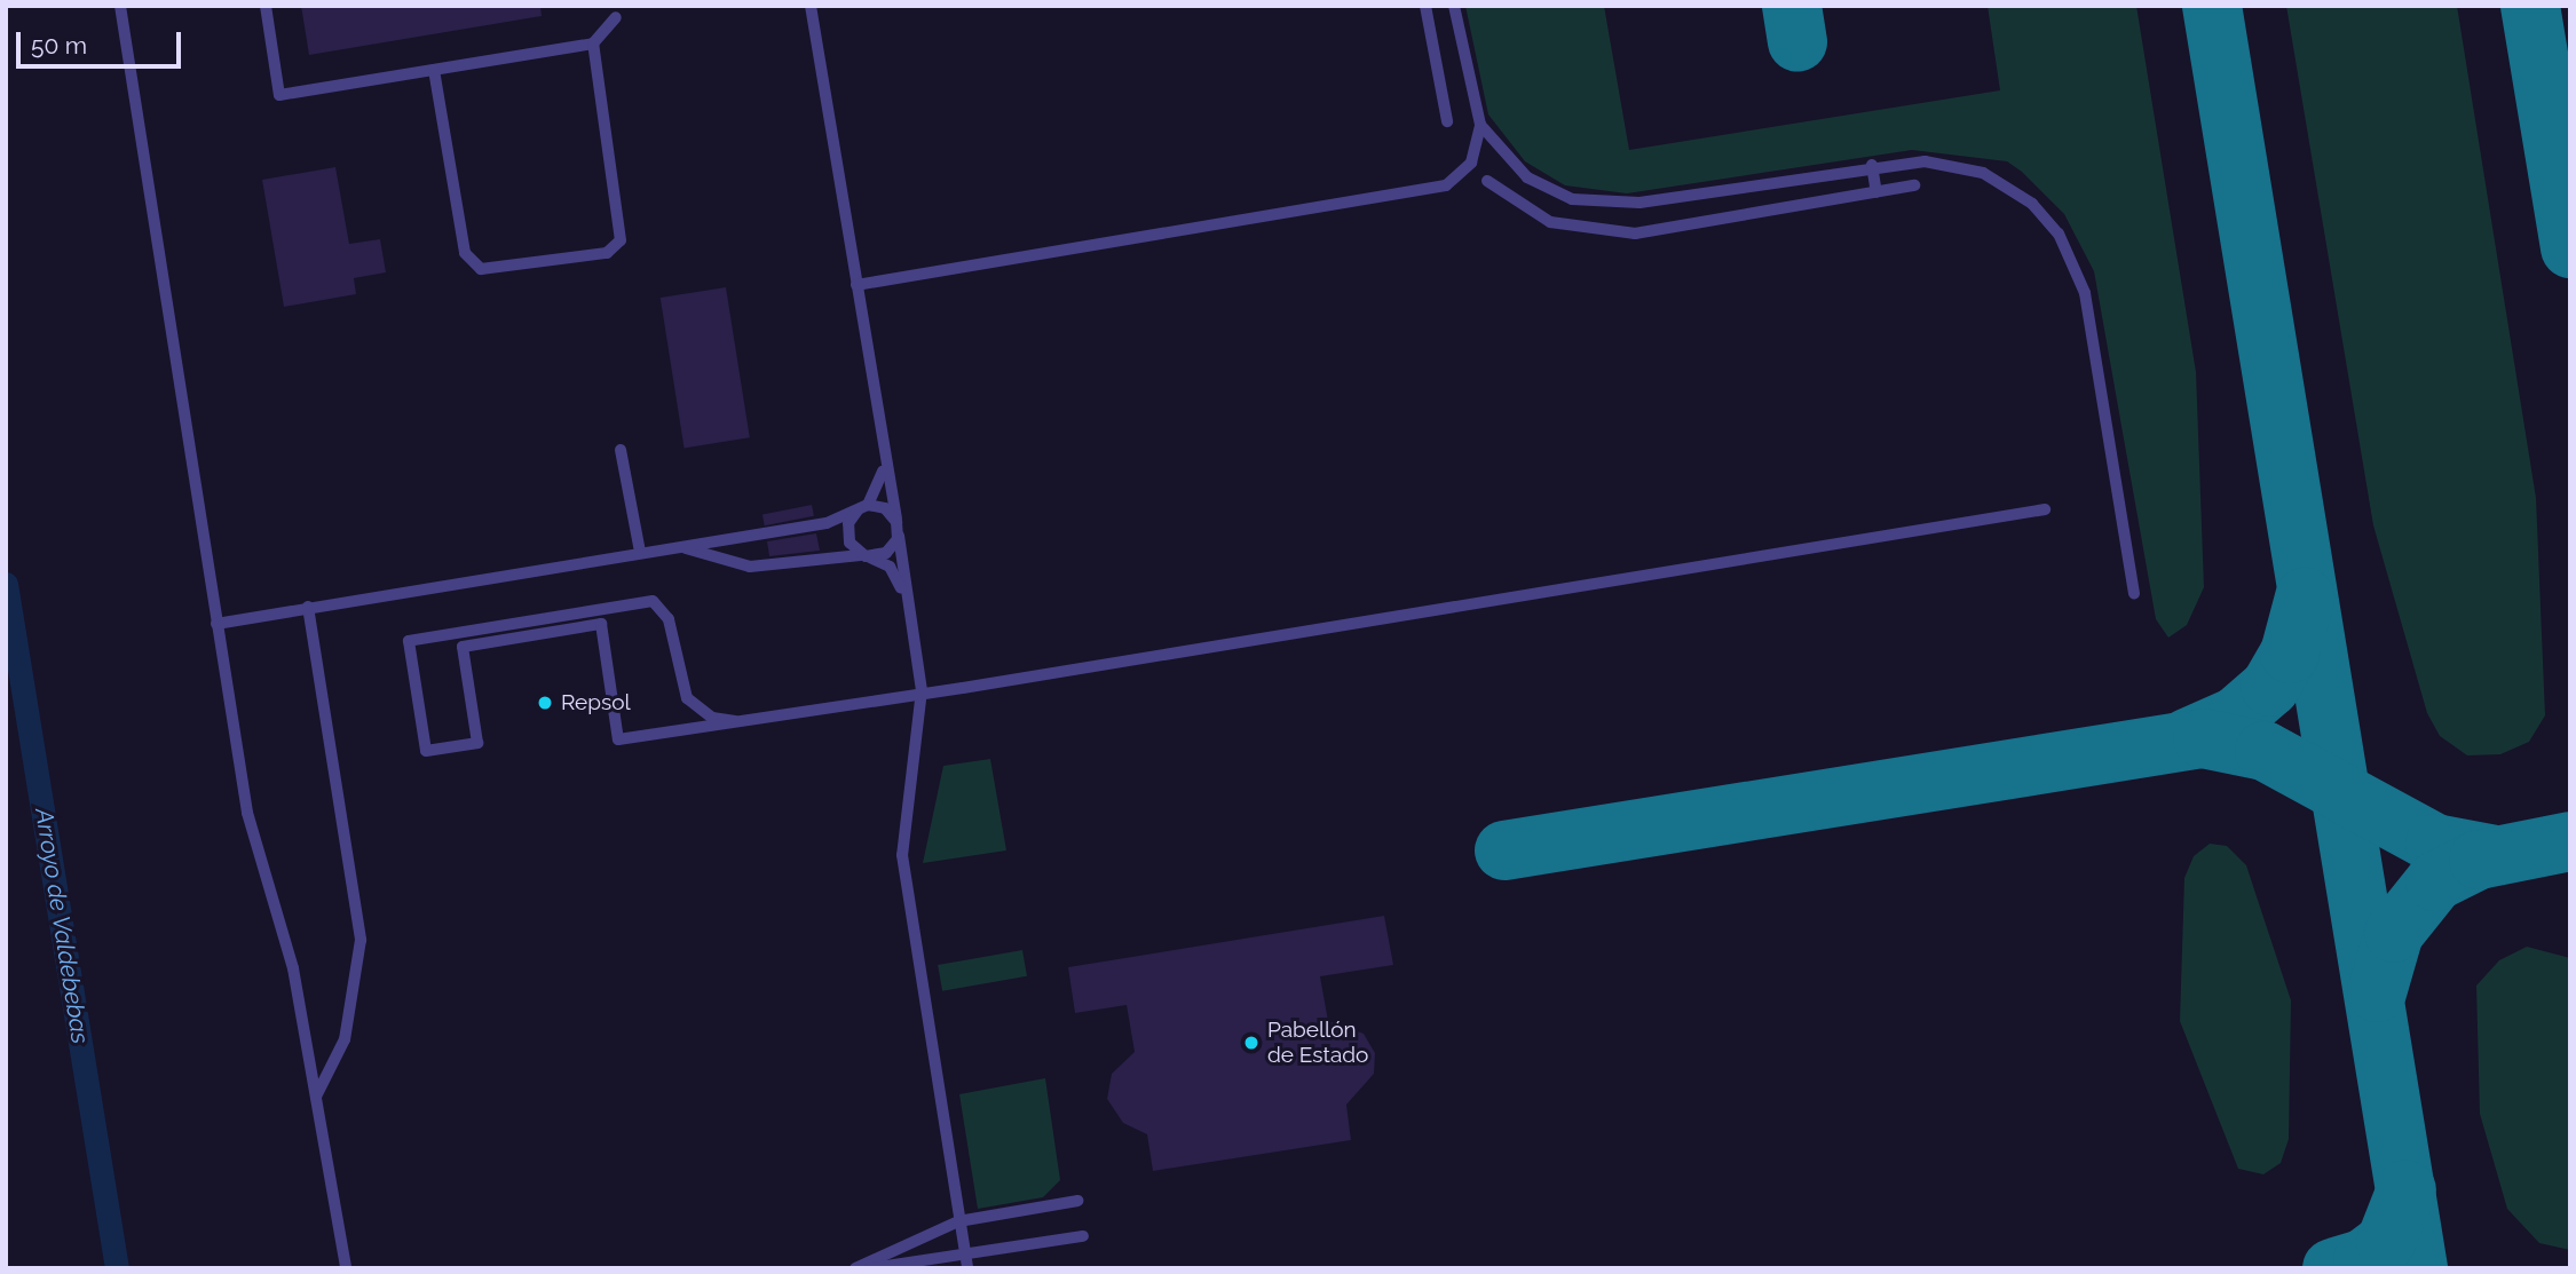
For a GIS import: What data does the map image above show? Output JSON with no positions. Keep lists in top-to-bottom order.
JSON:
{
  "water": ["Arroyo de Valdebebas"],
  "places": ["Repsol", "Pabellón de Estado"],
  "scale_bar": "50 m"
}
